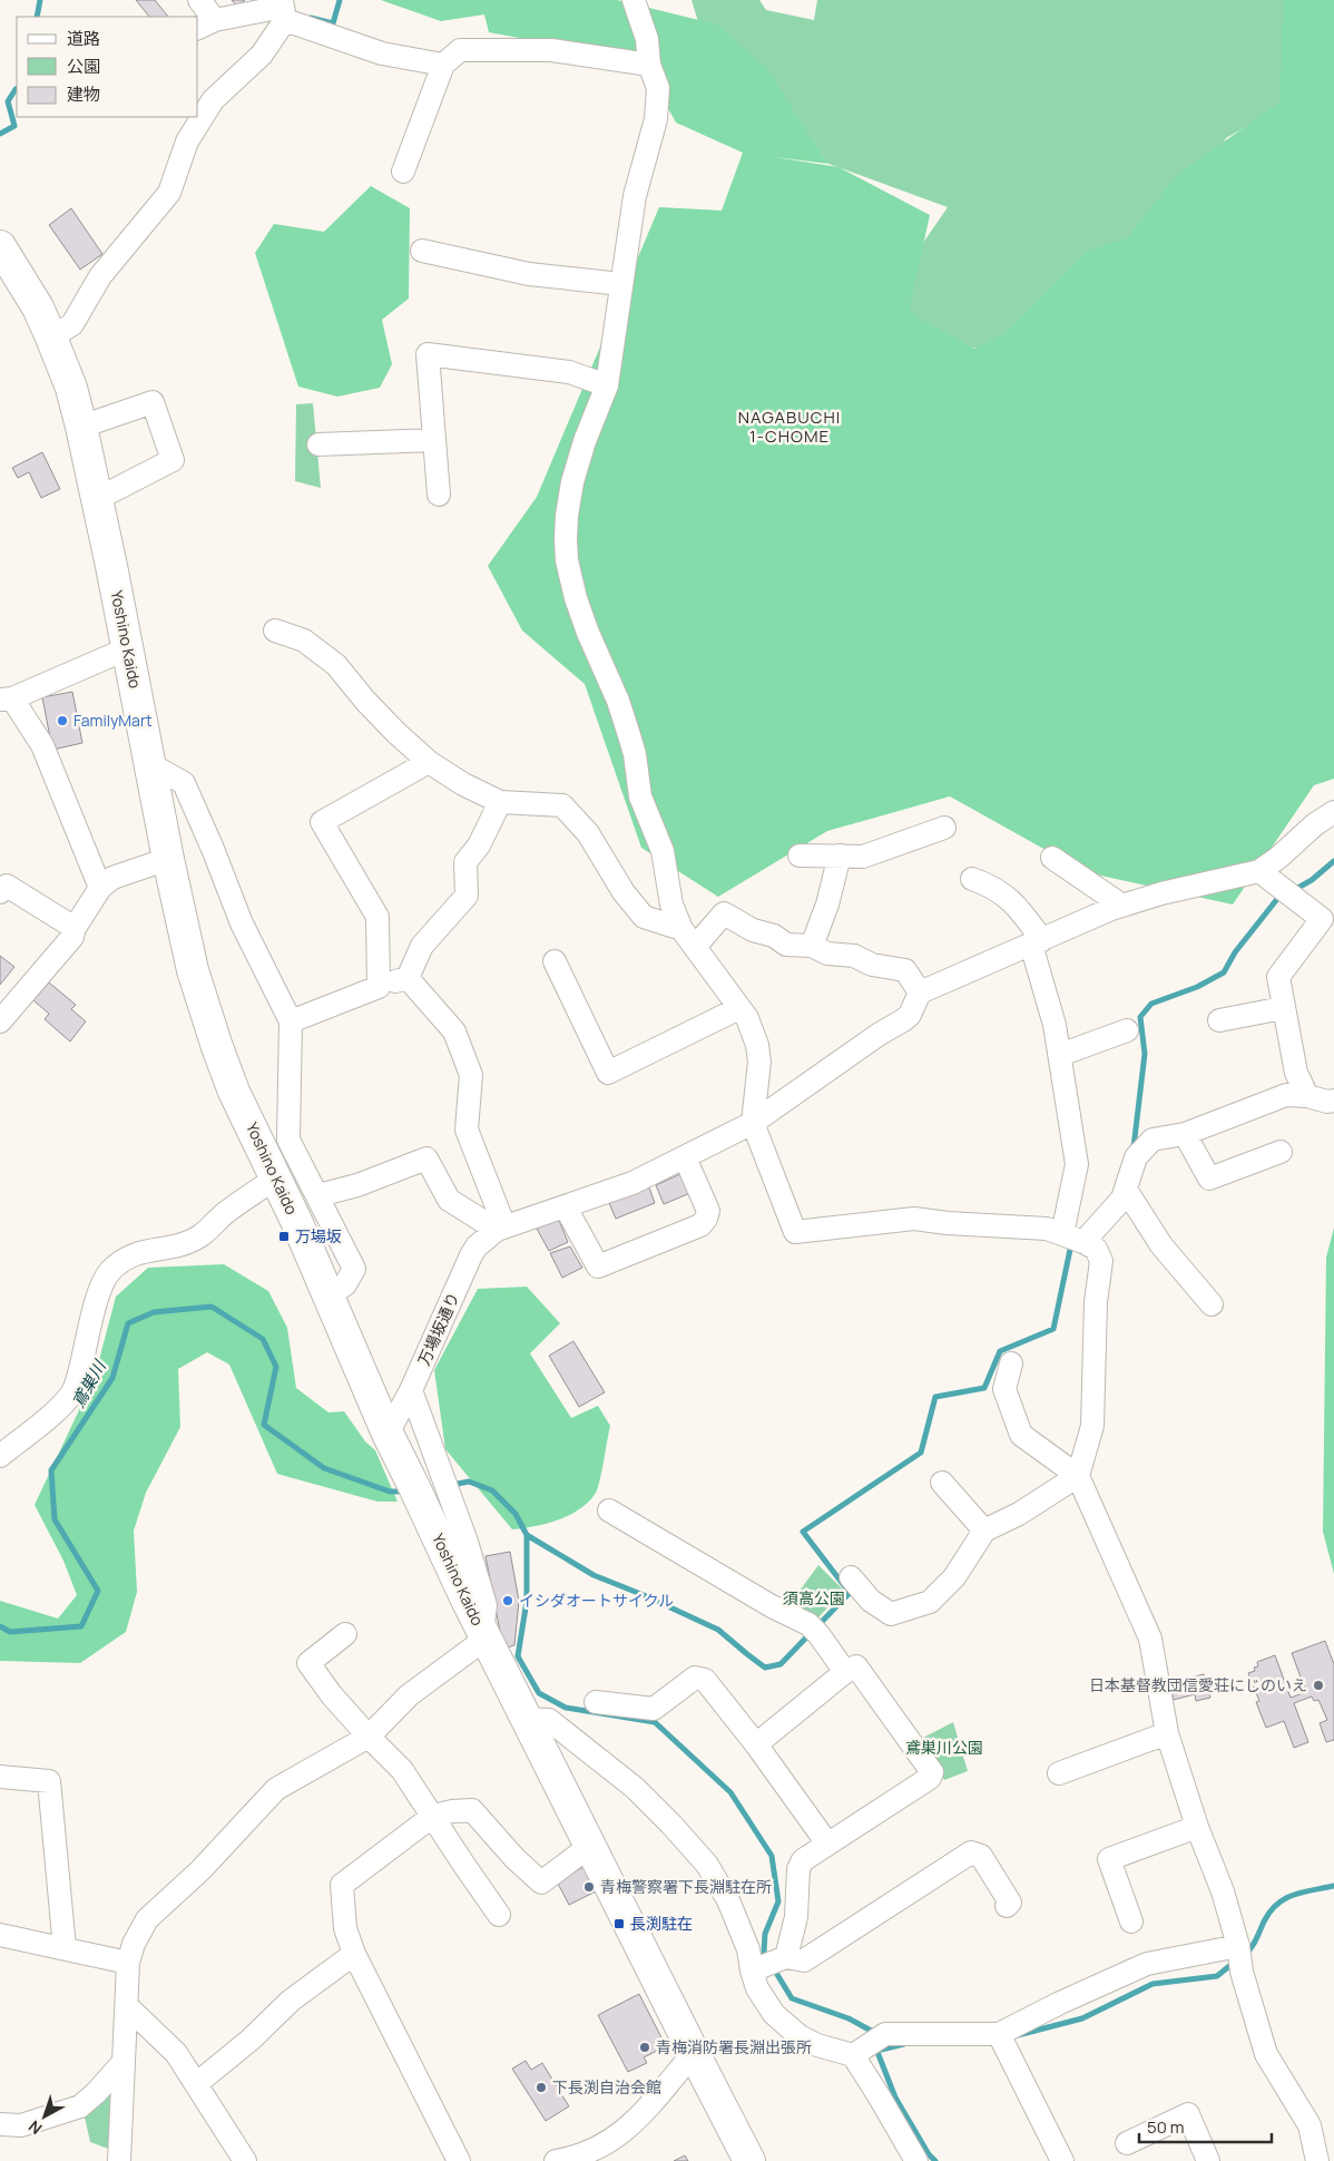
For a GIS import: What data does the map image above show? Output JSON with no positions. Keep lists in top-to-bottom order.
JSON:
{
  "streets": {
    "highway": ["Yoshino Kaido"],
    "street": ["万場坂通り"]
  },
  "crossings": [
    ["Yoshino Kaido", "万場坂通り"]
  ],
  "districts": ["NAGABUCHI 1-CHOME"],
  "water": ["鳶巣川"],
  "parks": ["須高公園", "鳶巣川公園"],
  "places": {
    "other": [
      "FamilyMart",
      "イシダオートサイクル",
      "日本基督教団信愛荘にじのいえ",
      "青梅警察署下長淵駐在所",
      "青梅消防署長淵出張所",
      "下長渕自治会館"
    ],
    "transit": ["万場坂", "長渕駐在"]
  },
  "legend": ["道路", "公園", "建物"],
  "scale_bar": "50 m",
  "north": "bottom left"
}
